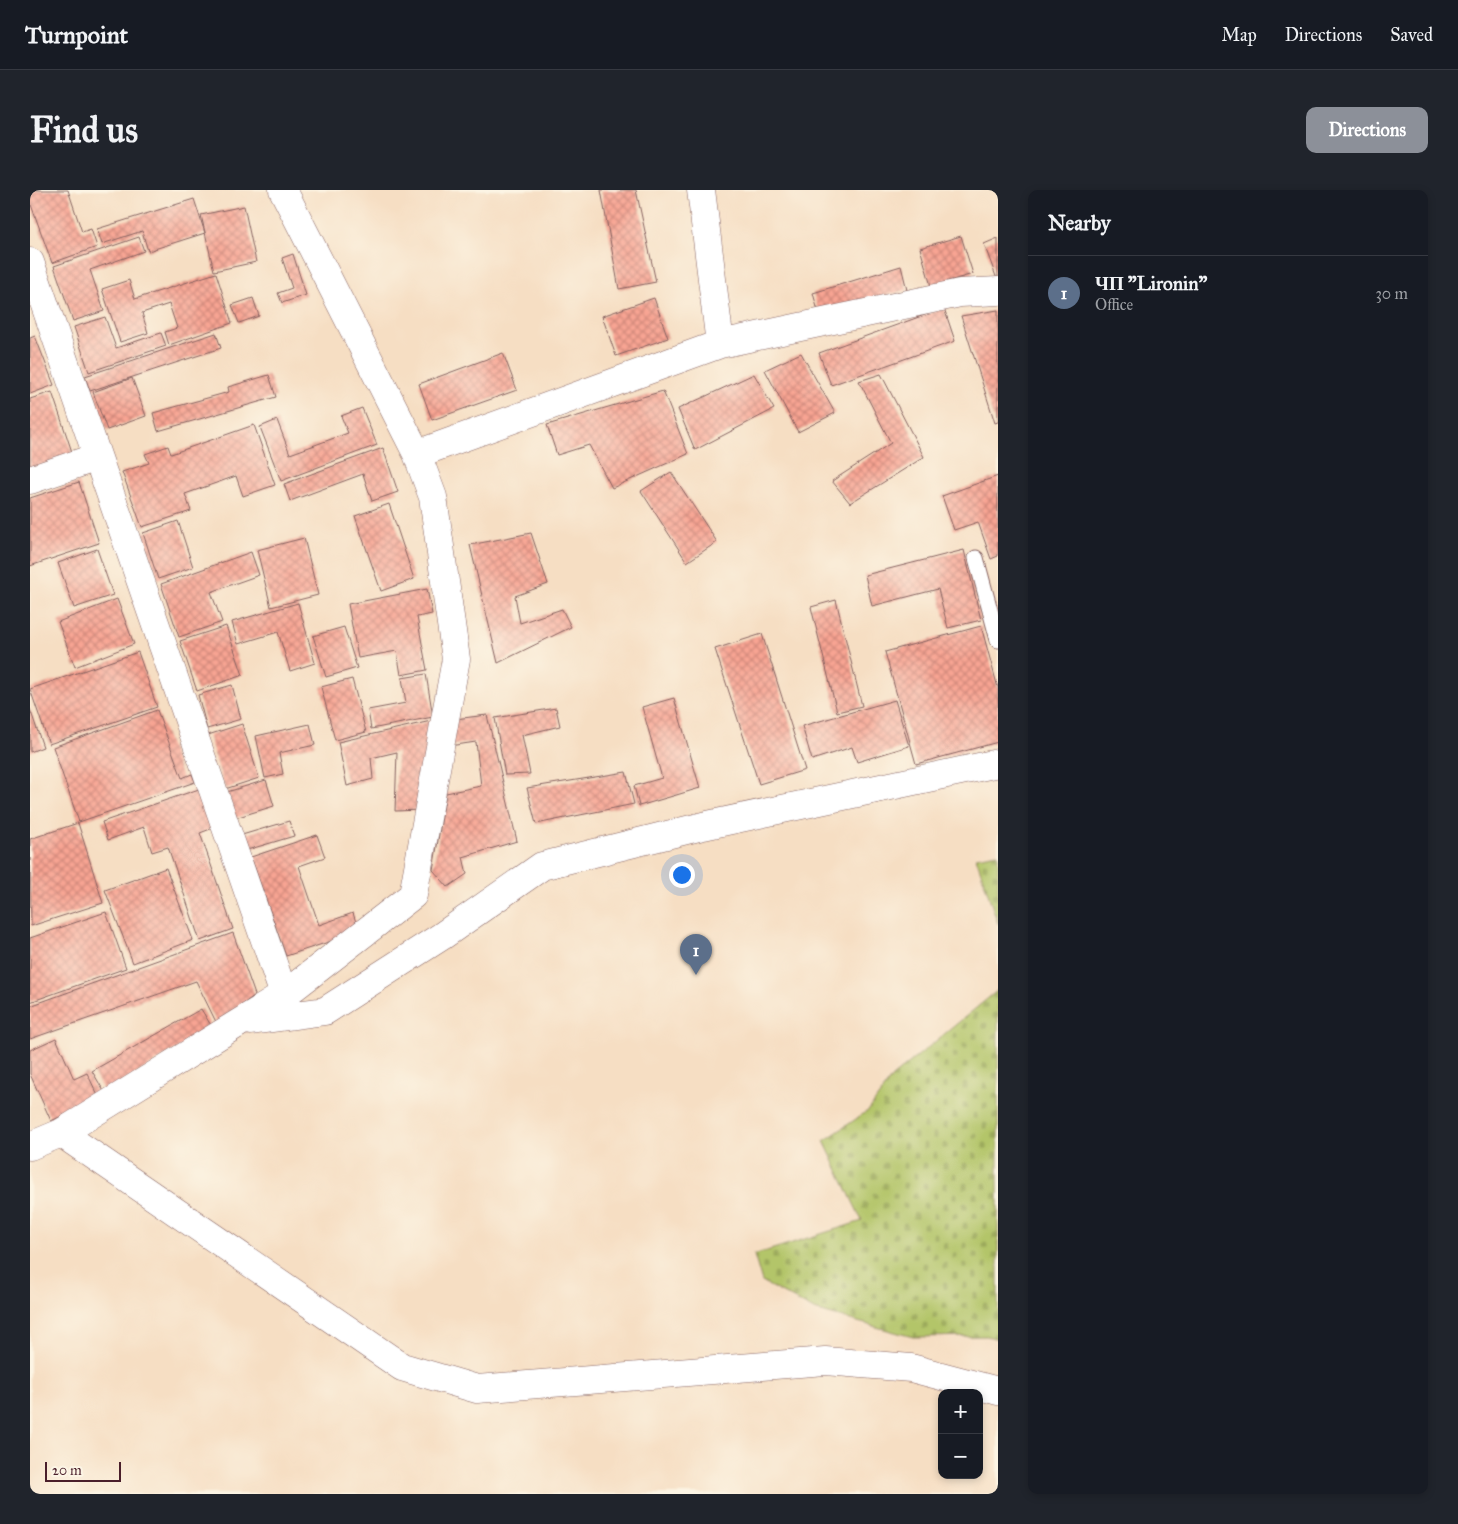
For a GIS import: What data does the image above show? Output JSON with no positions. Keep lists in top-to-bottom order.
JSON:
{
  "scale_bar": "20 m",
  "page": {
    "header": "Turnpoint",
    "nav": ["Map", "Directions", "Saved"],
    "buttons": "Directions",
    "title": "Find us",
    "heading": "Nearby",
    "list": [
      {
        "mark": "1",
        "name": "ЧП \"Lironin\"",
        "note": "Office",
        "value": "30 m"
      }
    ],
    "pins": "1",
    "map_buttons": ["+", "−"],
    "scale": "20 m"
  }
}
